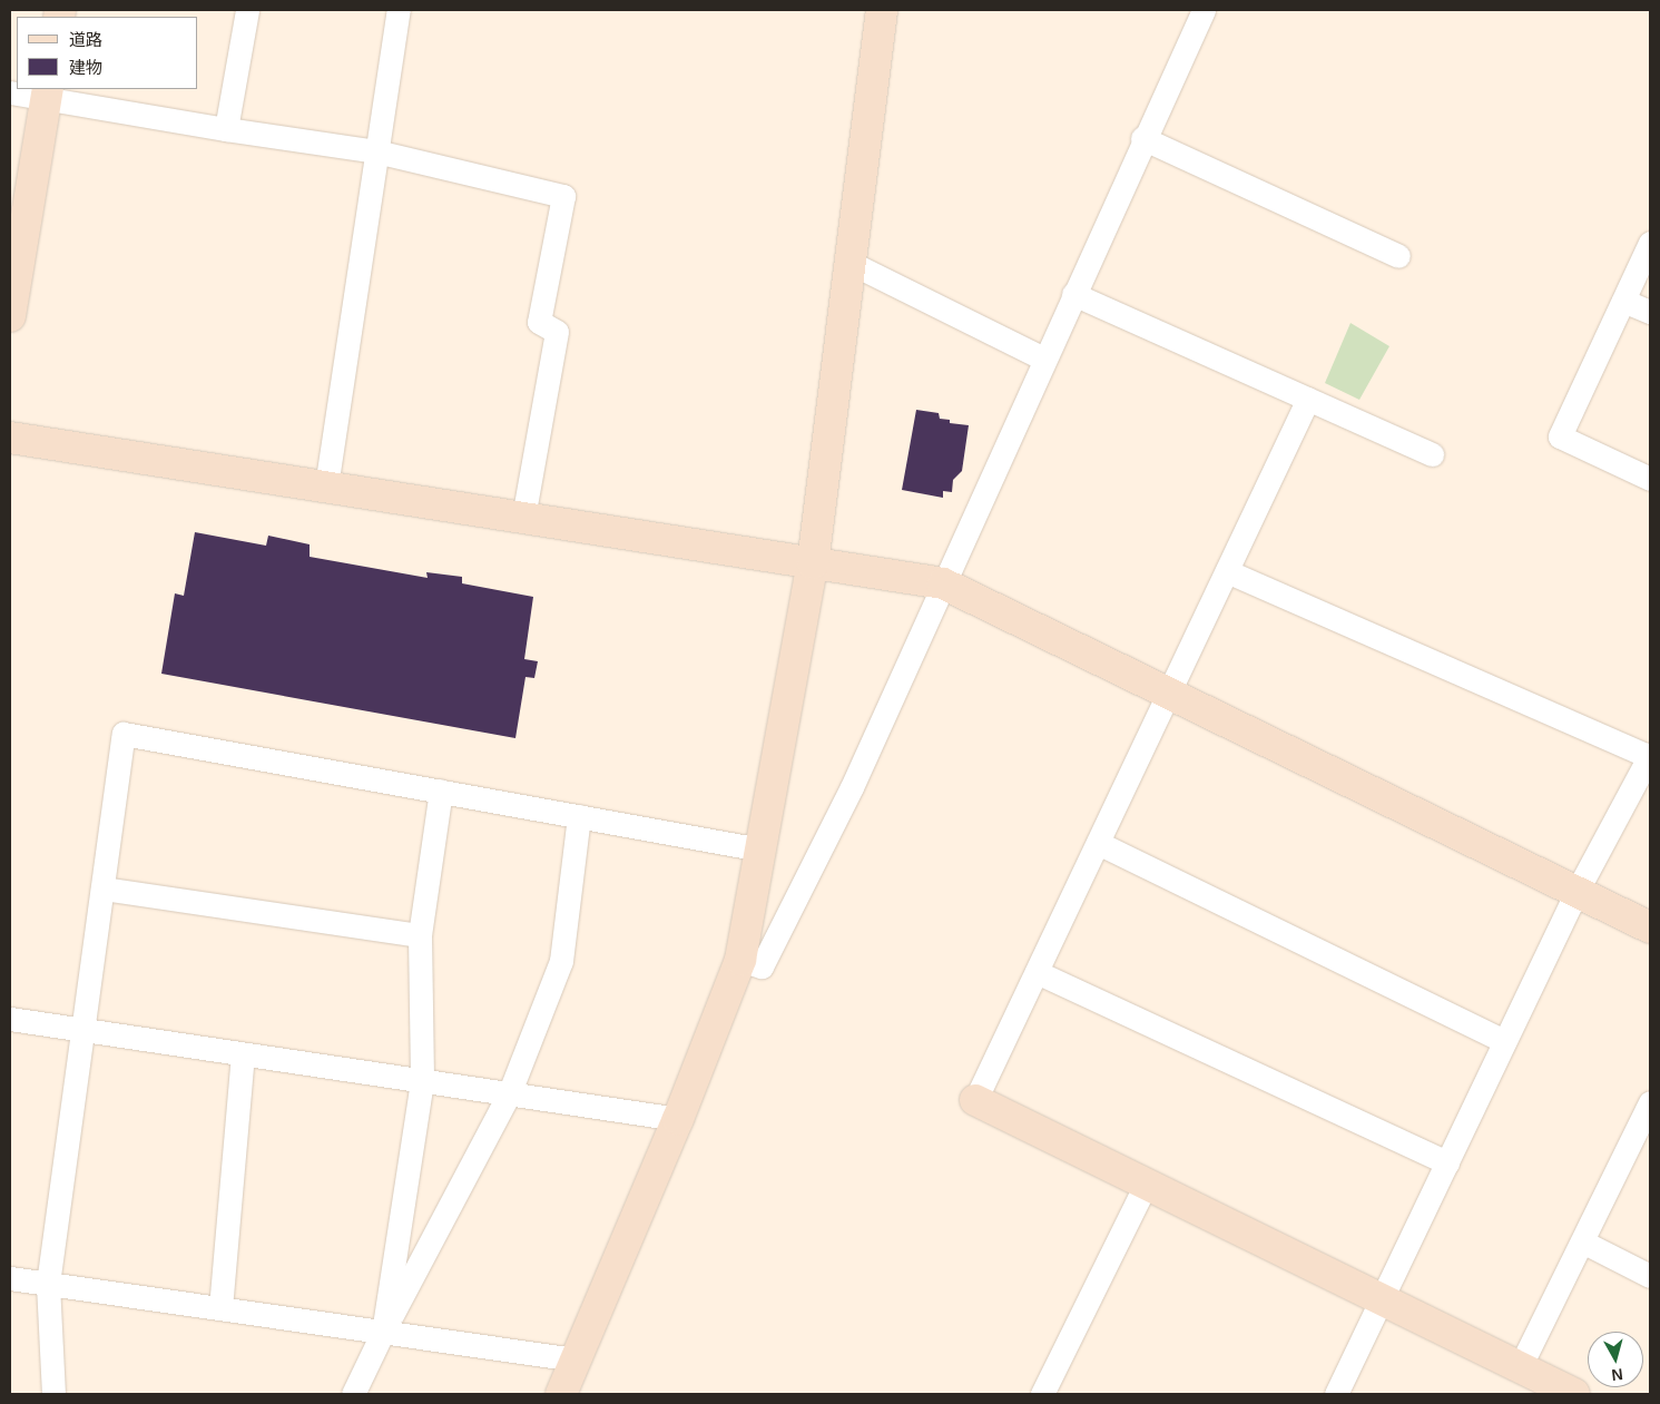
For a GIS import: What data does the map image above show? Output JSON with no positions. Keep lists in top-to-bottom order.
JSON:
{
  "legend": ["道路", "建物"],
  "north": "bottom"
}
